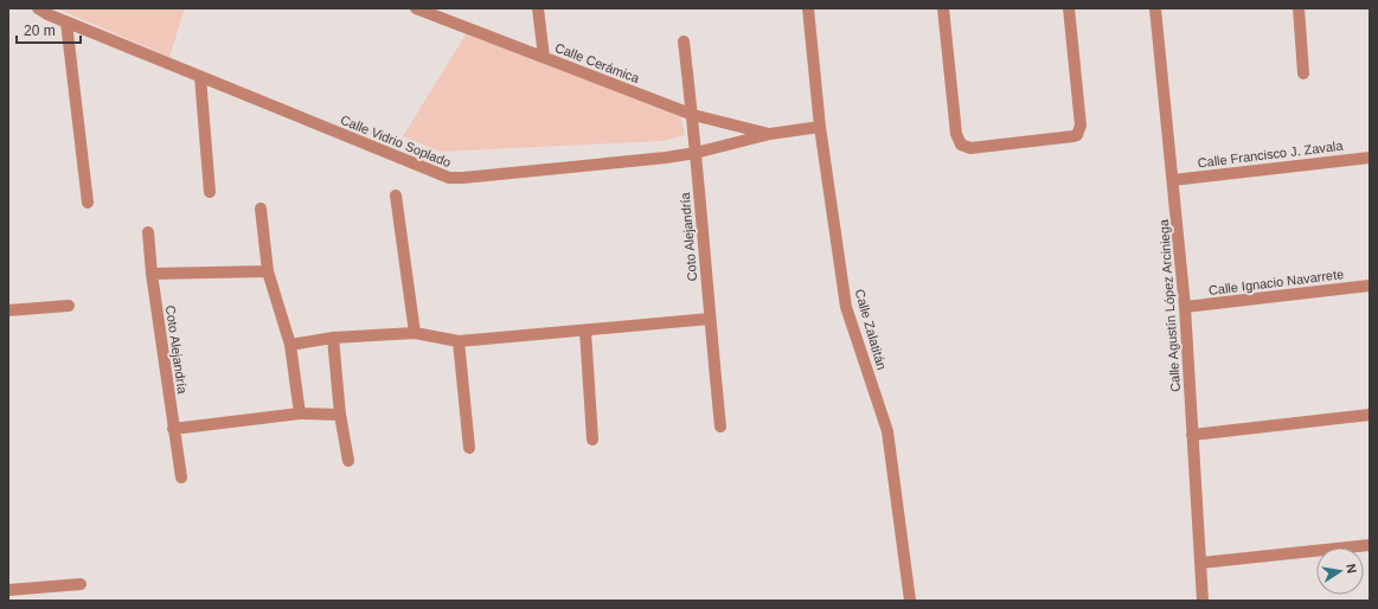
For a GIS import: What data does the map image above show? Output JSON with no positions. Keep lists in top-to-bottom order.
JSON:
{
  "streets": {
    "street": [
      "Calle Cerámica",
      "Calle Vidrio Soplado",
      "Calle Francisco J. Zavala",
      "Coto Alejandría",
      "Calle Ignacio Navarrete",
      "Calle Agustín López Arciniega",
      "Calle Zalatitán"
    ]
  },
  "crossings": [
    ["Calle Cerámica", "Calle Vidrio Soplado"],
    ["Calle Cerámica", "Coto Alejandría"],
    ["Calle Vidrio Soplado", "Coto Alejandría"],
    ["Calle Vidrio Soplado", "Calle Zalatitán"],
    ["Calle Francisco J. Zavala", "Calle Agustín López Arciniega"],
    ["Calle Ignacio Navarrete", "Calle Agustín López Arciniega"]
  ],
  "scale_bar": "20 m",
  "north": "right"
}
